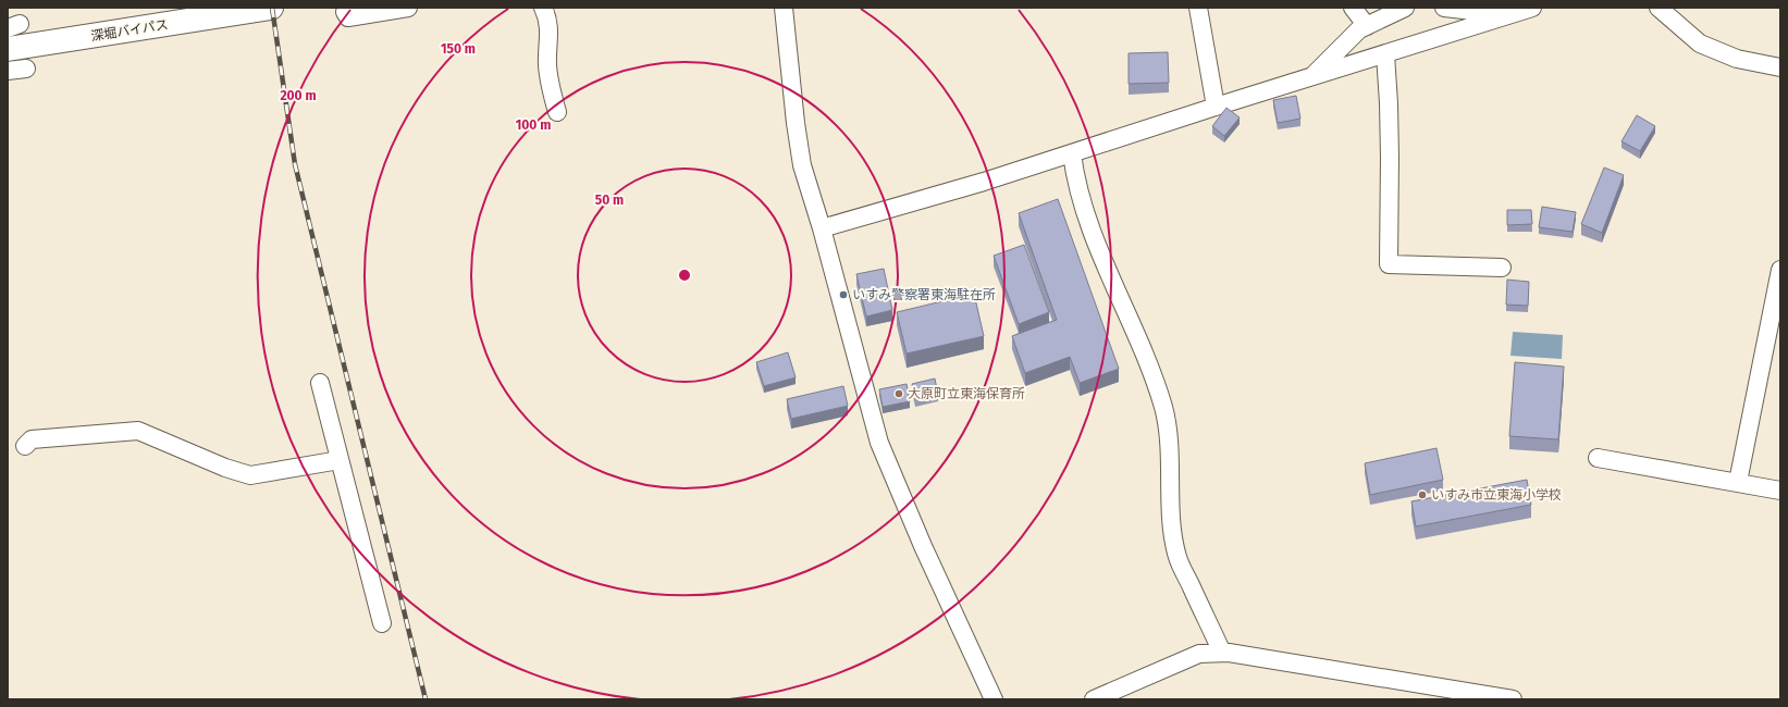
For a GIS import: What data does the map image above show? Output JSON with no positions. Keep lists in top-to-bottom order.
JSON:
{
  "streets": {
    "highway": ["深堀バイパス"]
  },
  "places": ["いすみ警察署東海駐在所", "大原町立東海保育所", "いすみ市立東海小学校"],
  "rings": [
    "150 m",
    "200 m",
    "100 m",
    "50 m"
  ]
}
